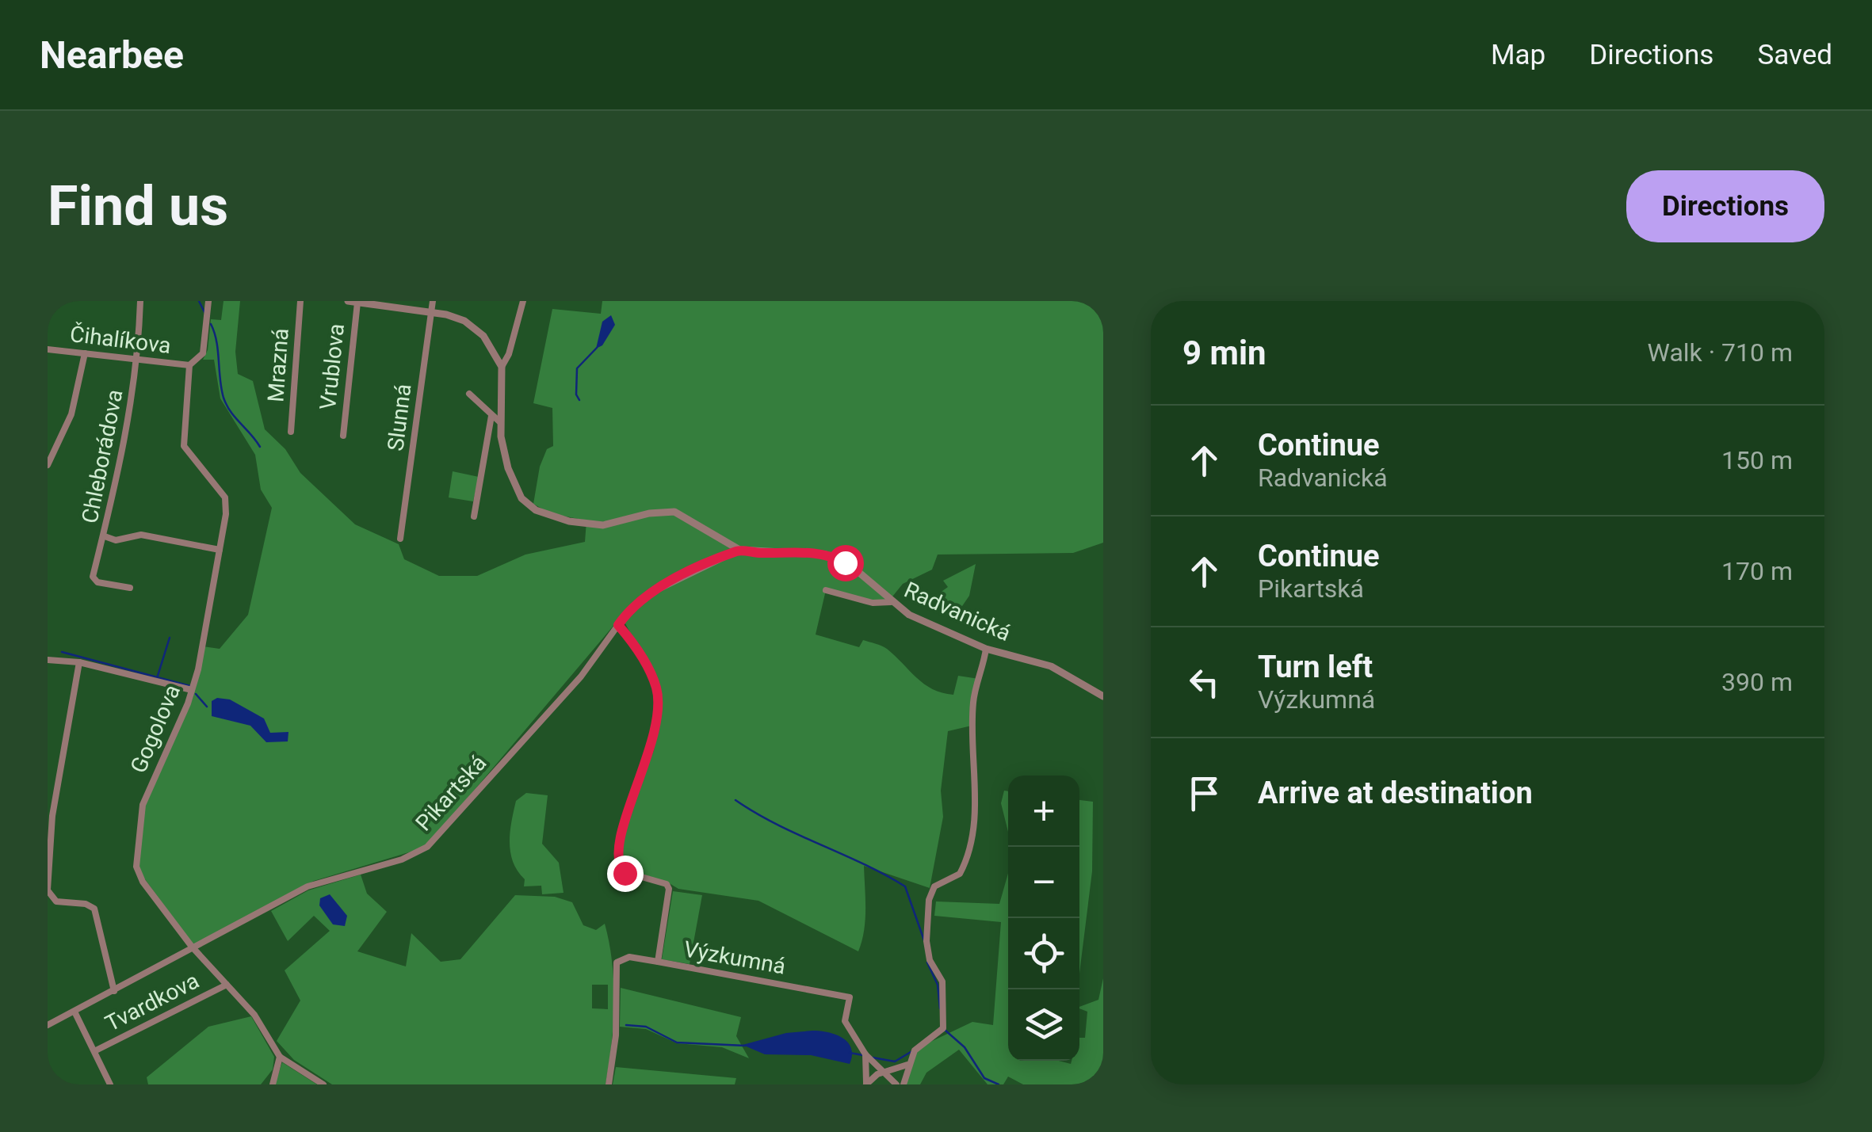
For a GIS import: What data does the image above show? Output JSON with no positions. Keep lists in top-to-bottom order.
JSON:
{
  "streets": {
    "street": [
      "Čihalíkova",
      "Mrazná",
      "Vrublova",
      "Slunná",
      "Chleborádova",
      "Radvanická",
      "Gogolova",
      "Pikartská",
      "Výzkumná",
      "Tvardkova"
    ]
  },
  "crossings": [
    ["Čihalíkova", "Chleborádova"],
    ["Čihalíkova", "Gogolova"],
    ["Radvanická", "Pikartská"],
    ["Gogolova", "Pikartská"],
    ["Gogolova", "Tvardkova"],
    ["Pikartská", "Výzkumná"]
  ],
  "page": {
    "header": "Nearbee",
    "nav": ["Map", "Directions", "Saved"],
    "buttons": "Directions",
    "title": "Find us",
    "heading": ["9 min", "Walk · 710 m"],
    "list": [
      ["Continue", "Radvanická", "150 m"],
      ["Continue", "Pikartská", "170 m"],
      ["Turn left", "Výzkumná", "390 m"],
      "Arrive at destination"
    ],
    "map_buttons": ["+", "−"]
  }
}
